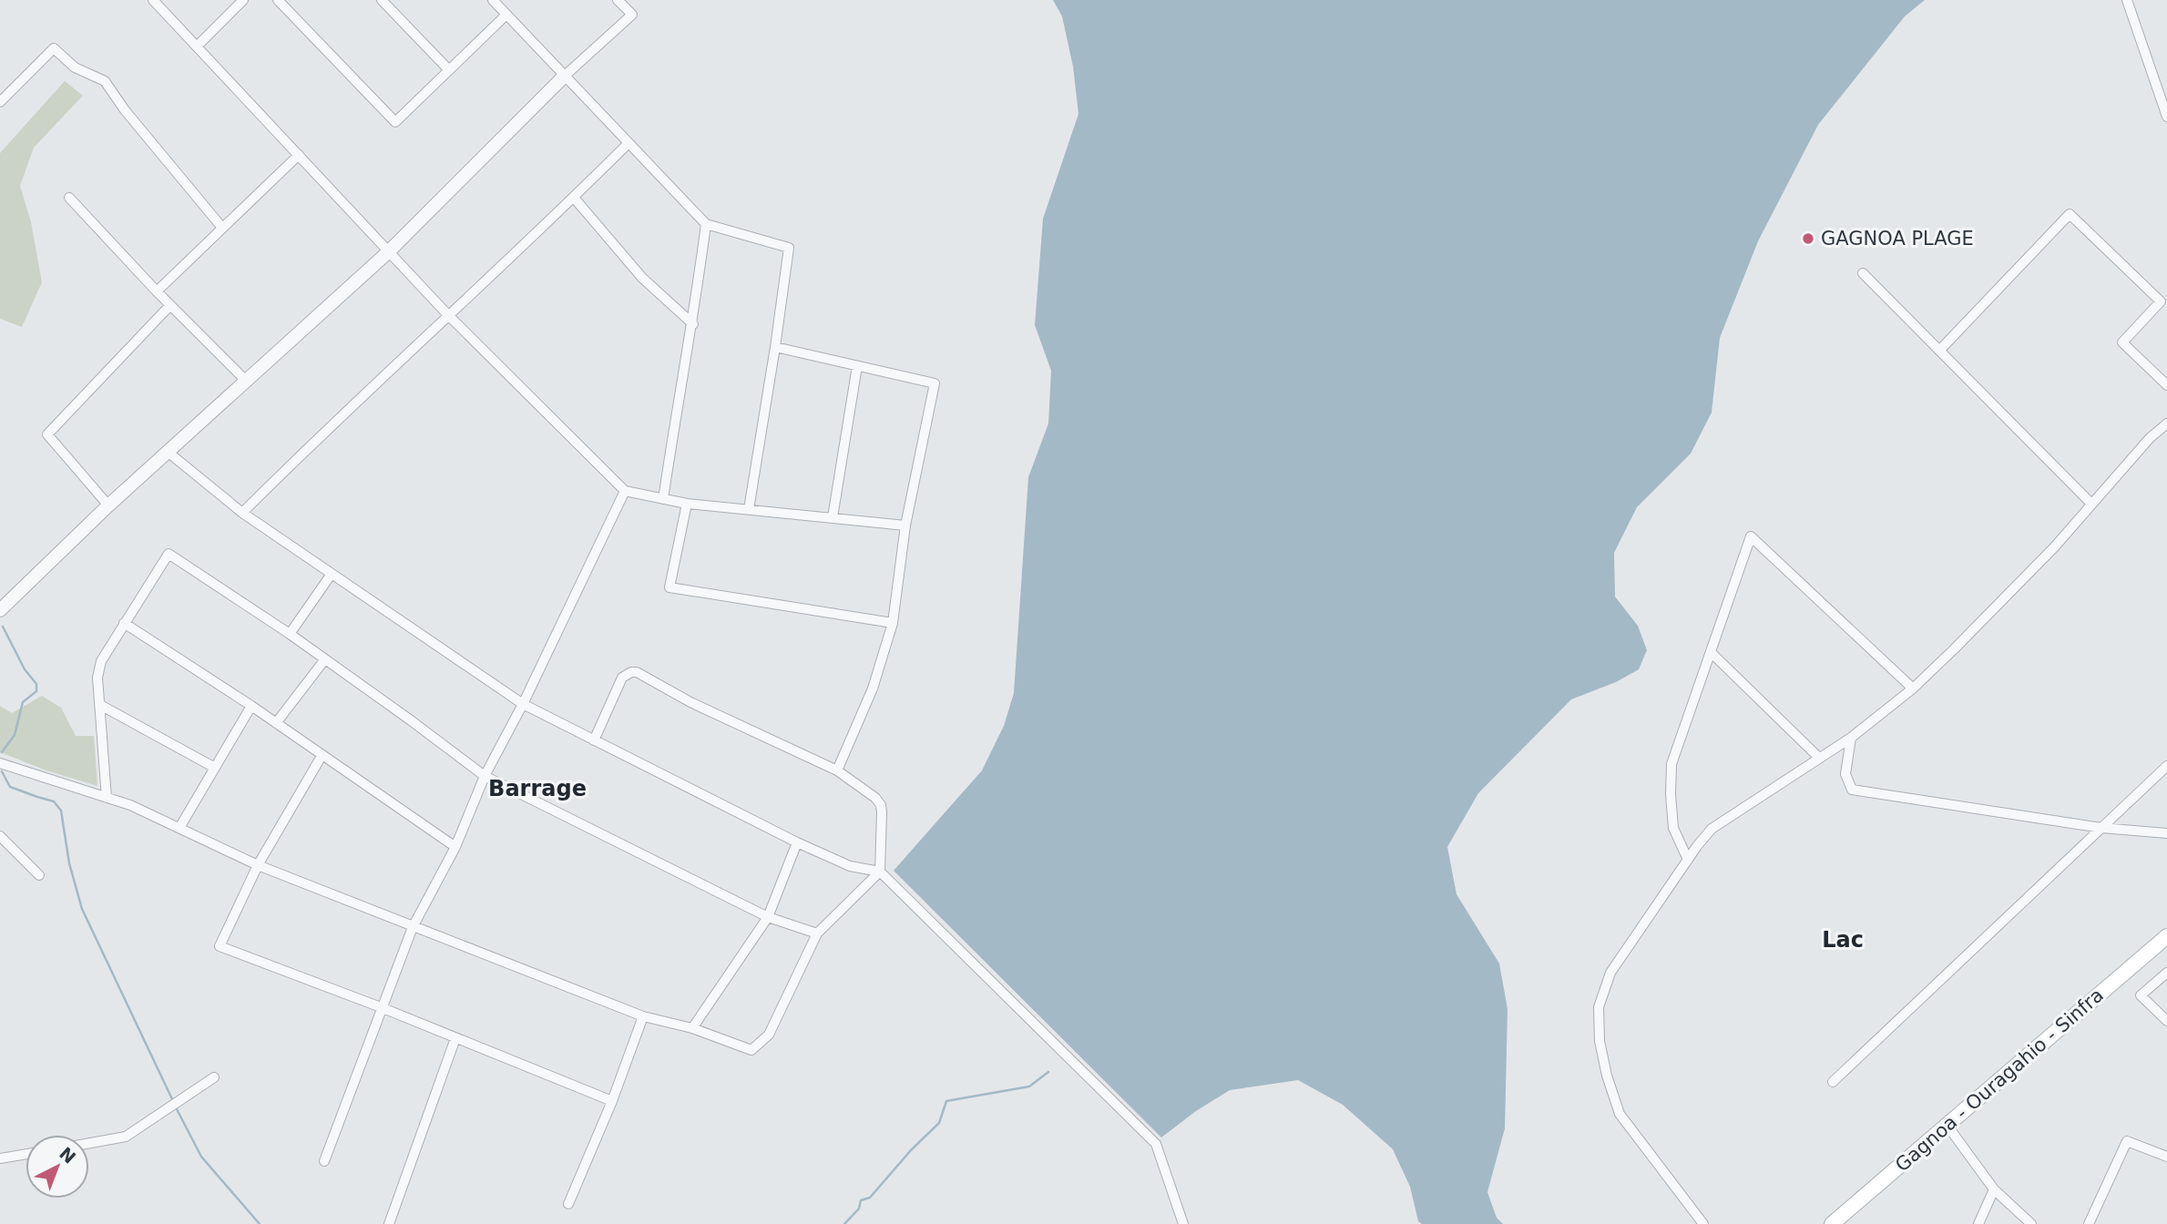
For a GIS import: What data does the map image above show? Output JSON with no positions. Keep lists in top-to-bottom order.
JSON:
{
  "streets": {
    "main road": ["Gagnoa - Ouragahio - Sinfra"]
  },
  "districts": ["Barrage", "Lac"],
  "places": ["GAGNOA PLAGE"],
  "north": "top right"
}
